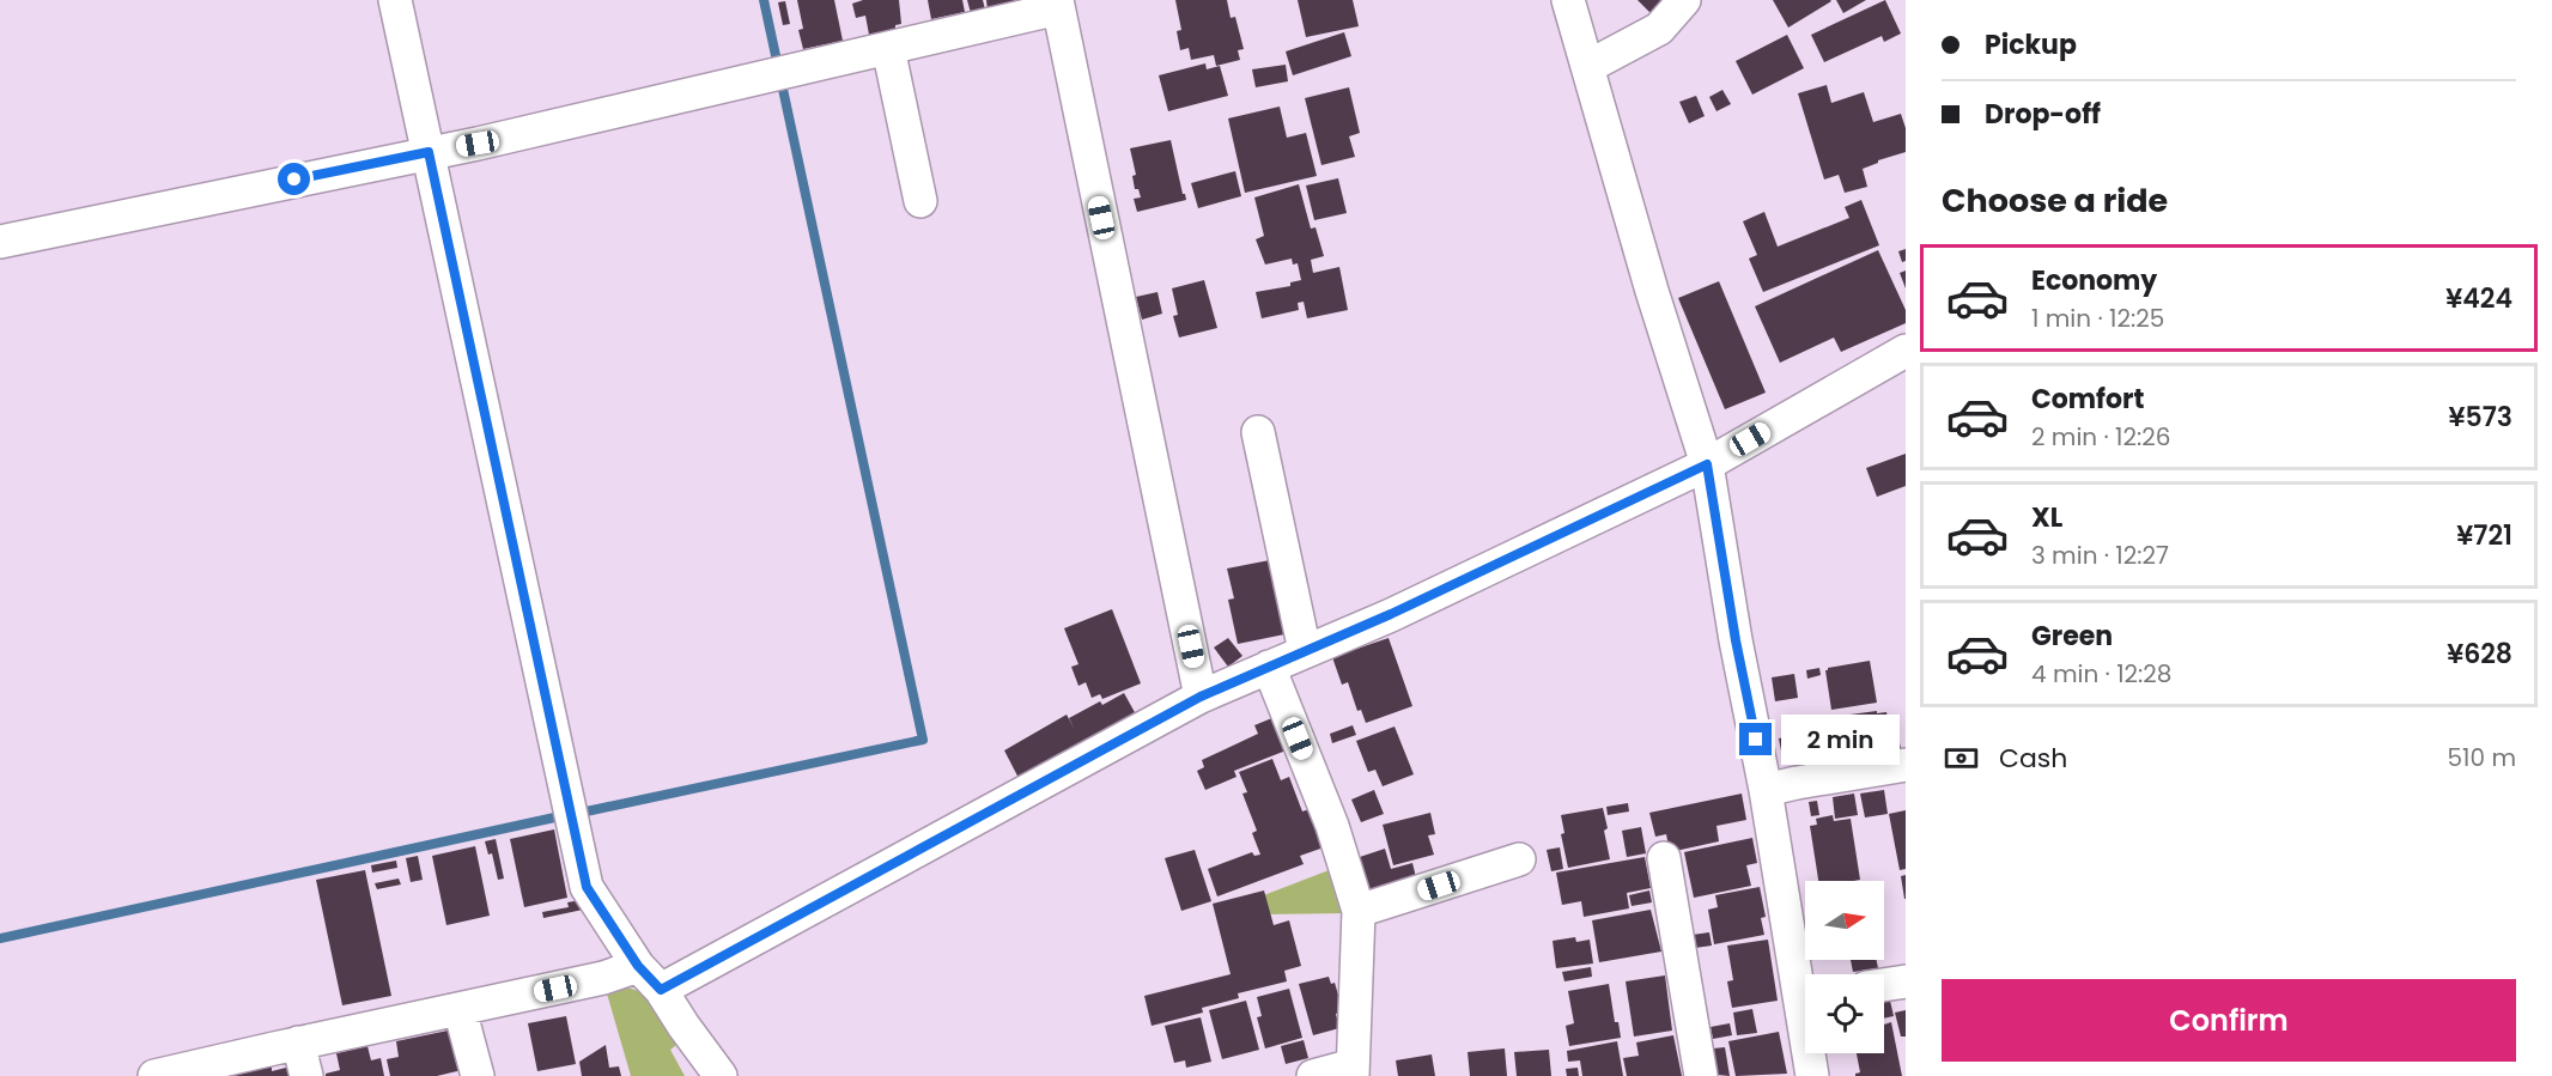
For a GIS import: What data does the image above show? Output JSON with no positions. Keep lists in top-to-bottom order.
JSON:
{
  "north": "right",
  "page": {
    "banner": ["Pickup", "Drop-off"],
    "heading": "Choose a ride",
    "list": [
      {
        "name": "Economy",
        "note": "1 min · 12:25",
        "value": "¥424"
      },
      {
        "name": "Comfort",
        "note": "2 min · 12:26",
        "value": "¥573"
      },
      {
        "name": "XL",
        "note": "3 min · 12:27",
        "value": "¥721"
      },
      {
        "name": "Green",
        "note": "4 min · 12:28",
        "value": "¥628"
      }
    ],
    "bubble": "2 min",
    "pay": ["Cash", "510 m"],
    "buttons": "Confirm"
  }
}
